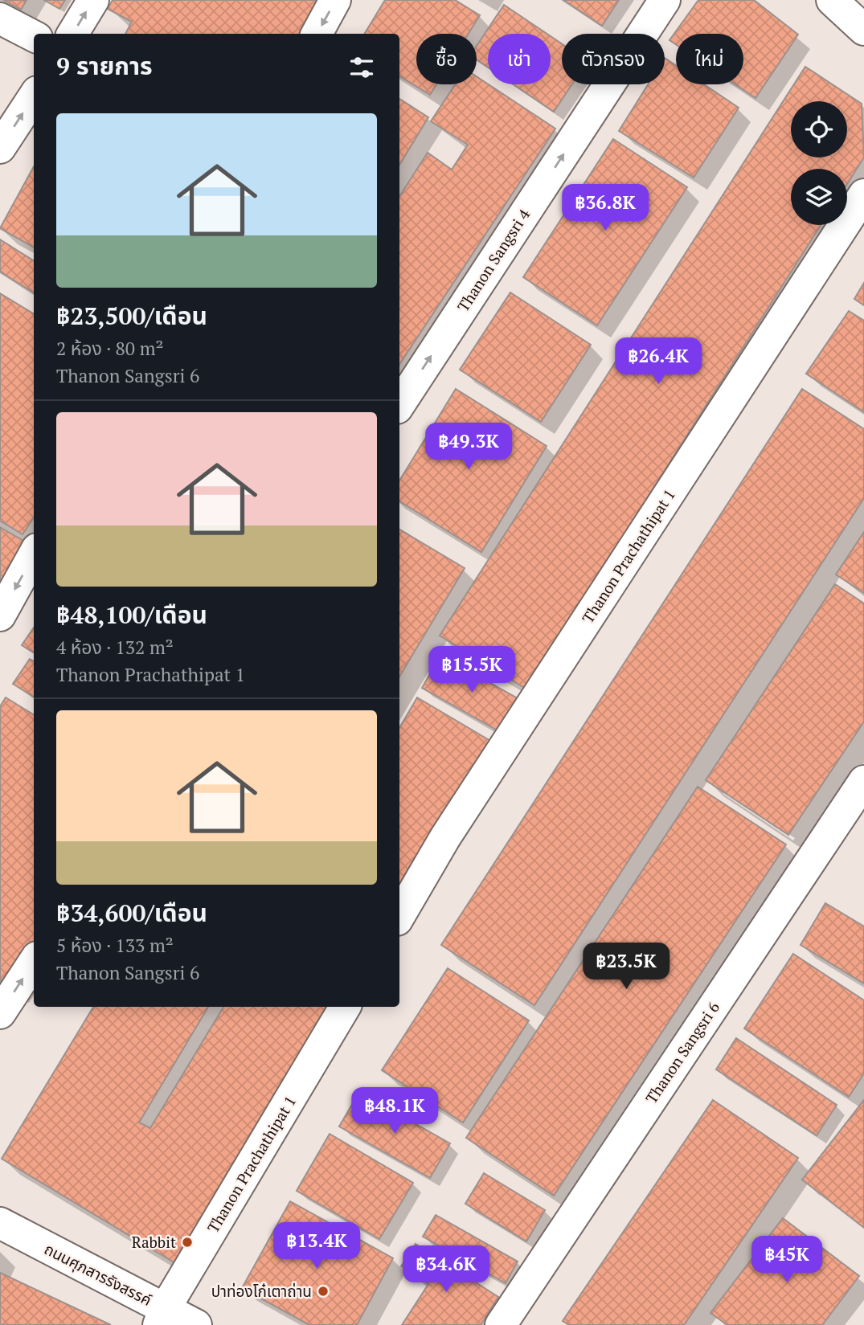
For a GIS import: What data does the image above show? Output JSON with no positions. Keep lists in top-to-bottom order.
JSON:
{
  "streets": {
    "street": [
      "Thanon Sangsri 4",
      "Thanon Prachathipat 1",
      "Thanon Sangsri 6",
      "ถนนศุภสารรังสรรค์"
    ]
  },
  "crossings": [
    ["Thanon Prachathipat 1", "ถนนศุภสารรังสรรค์"]
  ],
  "one_way": ["Thanon Sangsri 4"],
  "places": ["Rabbit", "ปาท่องโก๋เตาถ่าน"],
  "page": {
    "chip": [
      "ซื้อ",
      "เช่า",
      "ตัวกรอง",
      "ใหม่"
    ],
    "heading": "9 รายการ",
    "list": [
      {
        "name": "฿23,500/เดือน",
        "note": "2 ห้อง · 80 m² · Thanon Sangsri 6"
      },
      {
        "name": "฿48,100/เดือน",
        "note": "4 ห้อง · 132 m² · Thanon Prachathipat 1"
      },
      {
        "name": "฿34,600/เดือน",
        "note": "5 ห้อง · 133 m² · Thanon Sangsri 6"
      }
    ],
    "price": [
      "฿36.8K",
      "฿26.4K",
      "฿49.3K",
      "฿15.5K",
      "฿23.5K",
      "฿48.1K",
      "฿13.4K",
      "฿45K",
      "฿34.6K"
    ]
  }
}
